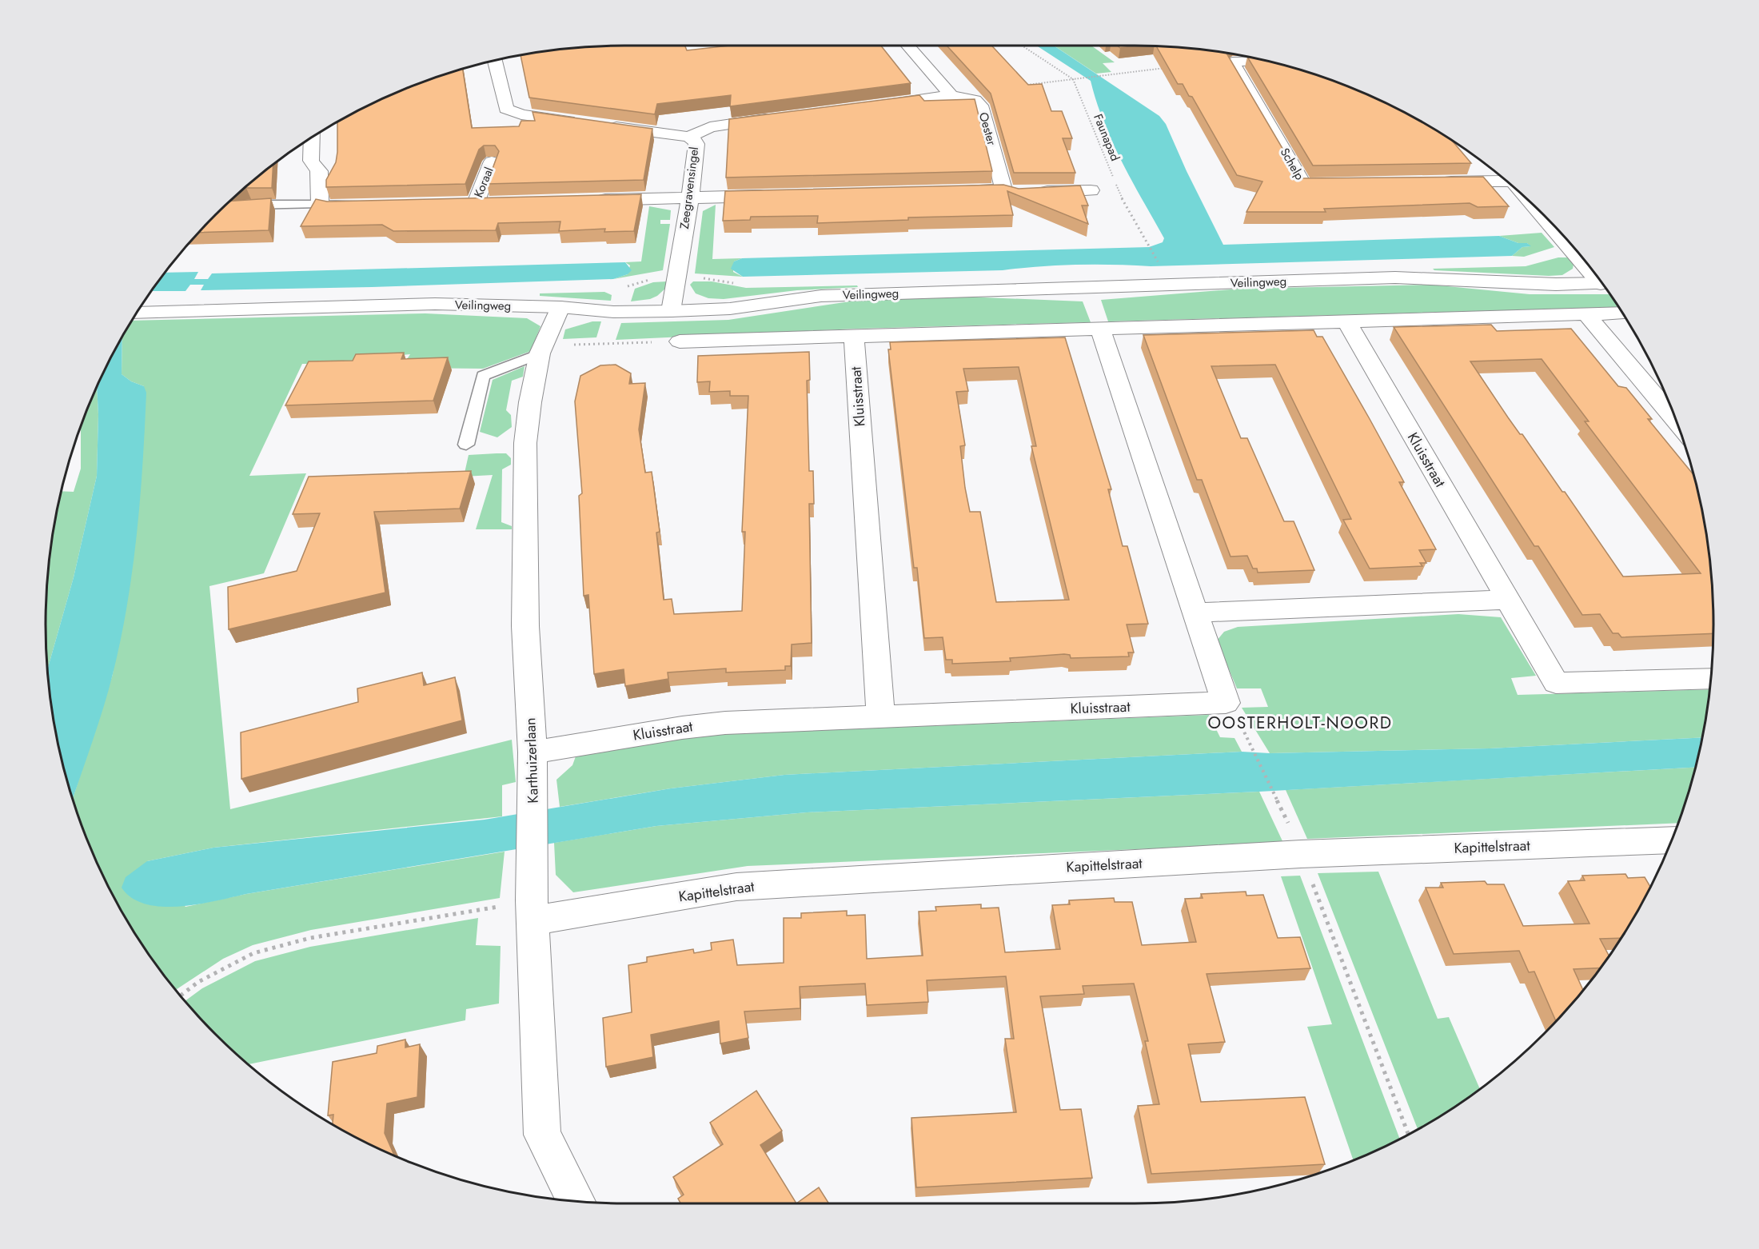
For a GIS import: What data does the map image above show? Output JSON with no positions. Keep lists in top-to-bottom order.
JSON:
{
  "streets": {
    "street": [
      "Oester",
      "Schelp",
      "Koraal",
      "Zeegravensingel",
      "Veilingweg",
      "Kluisstraat",
      "Karthuizerlaan",
      "Kapittelstraat"
    ],
    "path": ["Faunapad"]
  },
  "crossings": [
    ["Zeegravensingel", "Veilingweg"],
    ["Veilingweg", "Karthuizerlaan"],
    ["Kluisstraat", "Karthuizerlaan"],
    ["Karthuizerlaan", "Kapittelstraat"]
  ],
  "districts": ["OOSTERHOLT-NOORD"]
}
